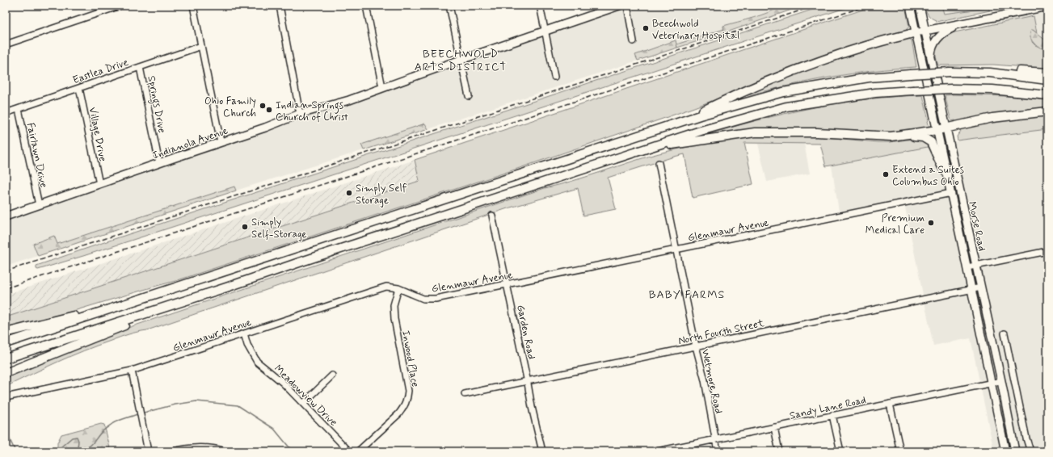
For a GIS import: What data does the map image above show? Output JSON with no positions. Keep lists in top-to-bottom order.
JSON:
{
  "streets": {
    "main road": ["Indianola Avenue", "Morse Road"],
    "street": [
      "Eastlea Drive",
      "Springs Drive",
      "Village Drive",
      "Fairlawn Drive",
      "Glenmawr Avenue",
      "North Fourth Street",
      "Garden Road",
      "Inwood Place",
      "Wetmore Road",
      "Meadowview Drive",
      "Sandy Lane Road"
    ]
  },
  "crossings": [
    ["Eastlea Drive", "Springs Drive"],
    ["Eastlea Drive", "Village Drive"],
    ["Eastlea Drive", "Fairlawn Drive"],
    ["Springs Drive", "Indianola Avenue"],
    ["Village Drive", "Indianola Avenue"],
    ["Indianola Avenue", "Fairlawn Drive"],
    ["Morse Road", "Glenmawr Avenue"],
    ["Morse Road", "North Fourth Street"],
    ["Morse Road", "Sandy Lane Road"],
    ["Glenmawr Avenue", "Garden Road"],
    ["Glenmawr Avenue", "Inwood Place"],
    ["Glenmawr Avenue", "Wetmore Road"],
    ["Glenmawr Avenue", "Meadowview Drive"],
    ["North Fourth Street", "Garden Road"],
    ["North Fourth Street", "Wetmore Road"],
    ["Wetmore Road", "Sandy Lane Road"]
  ],
  "districts": ["BEECHWOLD ARTS DISTRICT", "BABY FARMS"],
  "places": [
    "Beechwold Veterinary Hospital",
    "Ohio Family Church",
    "Indian Springs Church of Christ",
    "Extend a Suites Columbus Ohio",
    "Simply Self Storage",
    "Premium Medical Care",
    "Simply Self-Storage"
  ]
}
